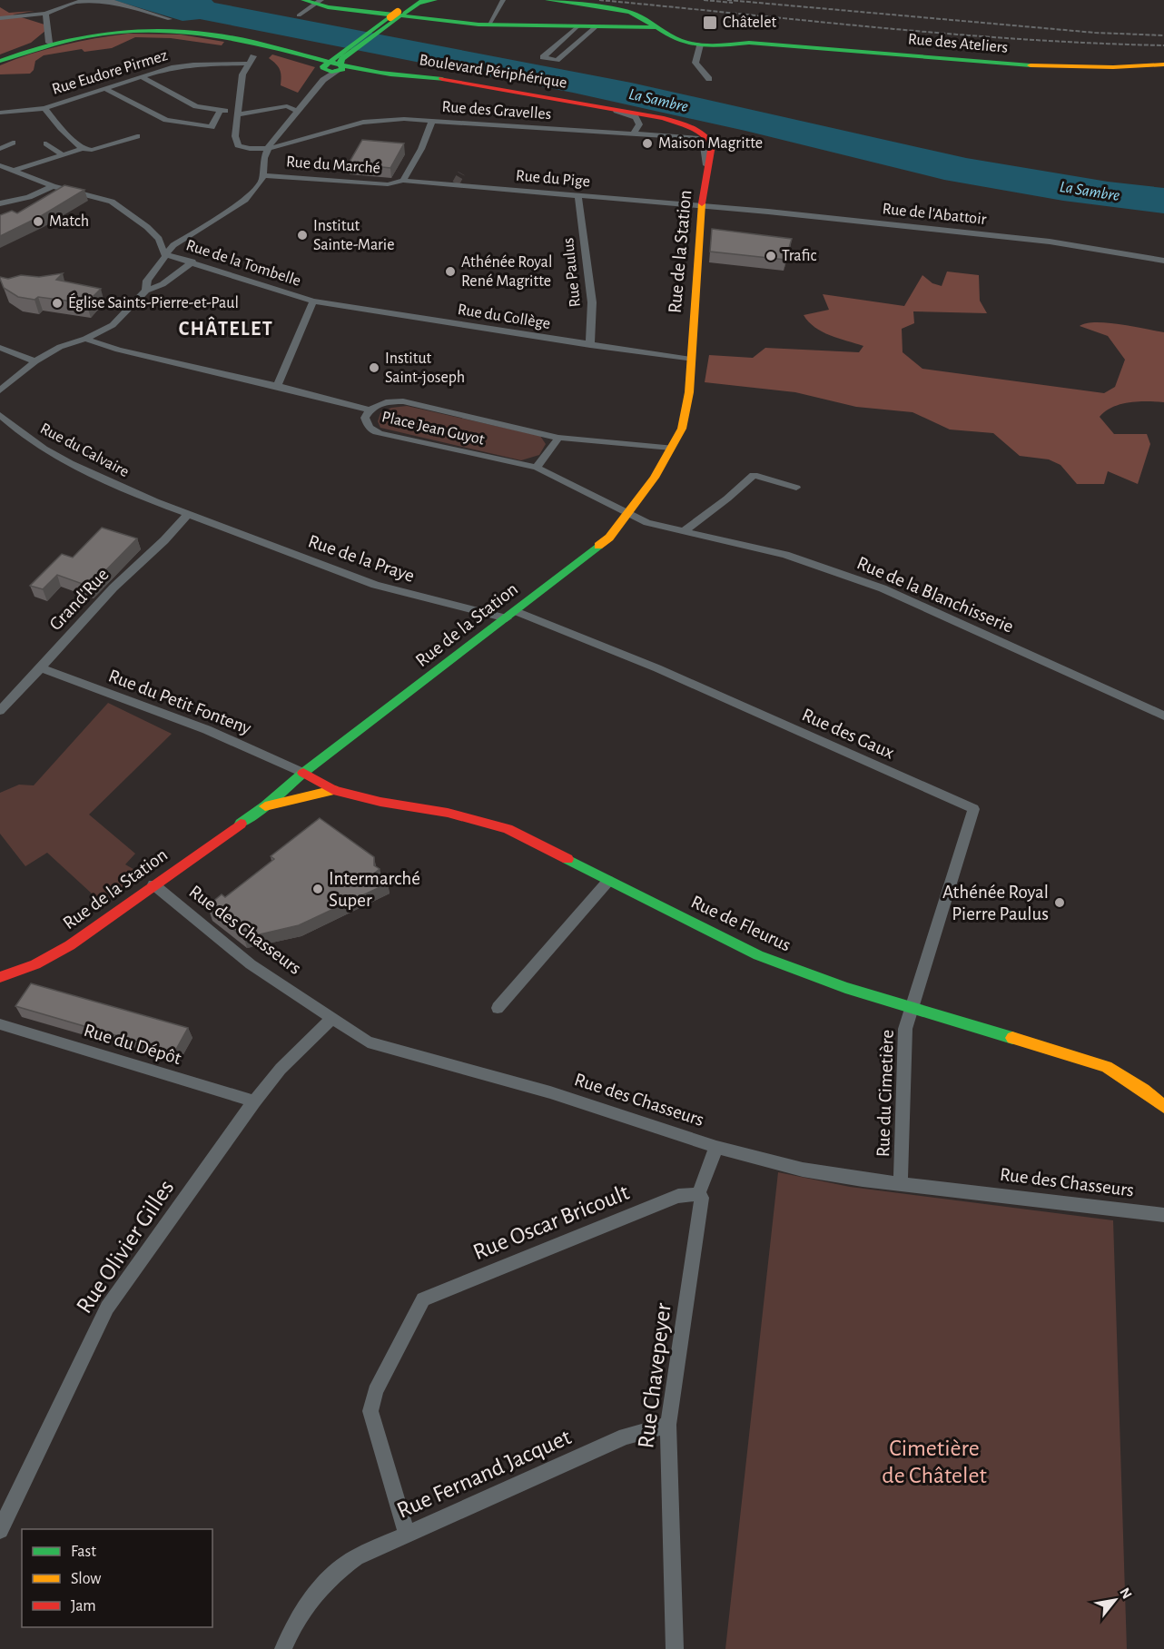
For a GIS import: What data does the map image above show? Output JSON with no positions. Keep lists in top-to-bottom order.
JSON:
{
  "streets": {
    "main road": [
      "Rue des Ateliers",
      "Boulevard Périphérique",
      "Rue de la Station",
      "Rue de Fleurus"
    ],
    "street": [
      "Rue Eudore Pirmez",
      "Rue des Gravelles",
      "Rue du Marché",
      "Rue du Pige",
      "Rue de l'Abattoir",
      "Rue de la Tombelle",
      "Rue Paulus",
      "Rue du Collège",
      "Place Jean Guyot",
      "Rue du Calvaire",
      "Rue de la Praye",
      "Rue de la Blanchisserie",
      "Grand'Rue",
      "Rue du Petit Fonteny",
      "Rue des Gaux",
      "Rue des Chasseurs",
      "Rue du Dépôt",
      "Rue du Cimetière",
      "Rue Oscar Bricoult",
      "Rue Olivier Gilles",
      "Rue Chavepeyer",
      "Rue Fernand Jacquet"
    ]
  },
  "crossings": [
    ["Boulevard Périphérique", "Rue de la Station"],
    ["Rue des Gravelles", "Rue de la Station"],
    ["Rue du Marché", "Rue du Pige"],
    ["Rue du Pige", "Rue de l'Abattoir"],
    ["Rue du Pige", "Rue de la Station"],
    ["Rue du Pige", "Rue Paulus"],
    ["Rue de l'Abattoir", "Rue de la Station"],
    ["Rue de la Station", "Rue du Collège"],
    ["Rue de la Station", "Place Jean Guyot"],
    ["Rue de la Station", "Rue de la Praye"],
    ["Rue de la Station", "Rue de la Blanchisserie"],
    ["Rue de la Station", "Rue du Petit Fonteny"],
    ["Rue de la Station", "Rue des Gaux"],
    ["Rue de la Station", "Rue de Fleurus"],
    ["Rue de la Station", "Rue des Chasseurs"],
    ["Rue de la Tombelle", "Rue du Collège"],
    ["Rue Paulus", "Rue du Collège"],
    ["Place Jean Guyot", "Rue de la Blanchisserie"],
    ["Rue du Calvaire", "Rue de la Praye"],
    ["Rue du Calvaire", "Grand'Rue"],
    ["Rue de la Praye", "Grand'Rue"],
    ["Rue de la Praye", "Rue des Gaux"],
    ["Grand'Rue", "Rue du Petit Fonteny"],
    ["Rue du Petit Fonteny", "Rue de Fleurus"],
    ["Rue des Gaux", "Rue de Fleurus"],
    ["Rue des Gaux", "Rue du Cimetière"],
    ["Rue de Fleurus", "Rue du Cimetière"],
    ["Rue des Chasseurs", "Rue du Cimetière"],
    ["Rue des Chasseurs", "Rue Olivier Gilles"],
    ["Rue des Chasseurs", "Rue Chavepeyer"],
    ["Rue du Dépôt", "Rue Olivier Gilles"],
    ["Rue Oscar Bricoult", "Rue Chavepeyer"],
    ["Rue Oscar Bricoult", "Rue Fernand Jacquet"],
    ["Rue Chavepeyer", "Rue Fernand Jacquet"]
  ],
  "districts": ["CHÂTELET"],
  "water": ["La Sambre"],
  "parks": ["Cimetière de Châtelet"],
  "places": {
    "transit": ["Châtelet"],
    "other": [
      "Maison Magritte",
      "Match",
      "Institut Sainte-Marie",
      "Trafic",
      "Athénée Royal René Magritte",
      "Église Saints-Pierre-et-Paul",
      "Institut Saint-joseph",
      "Intermarché Super",
      "Athénée Royal Pierre Paulus"
    ]
  },
  "legend": ["Fast", "Slow", "Jam"],
  "north": "top right"
}
